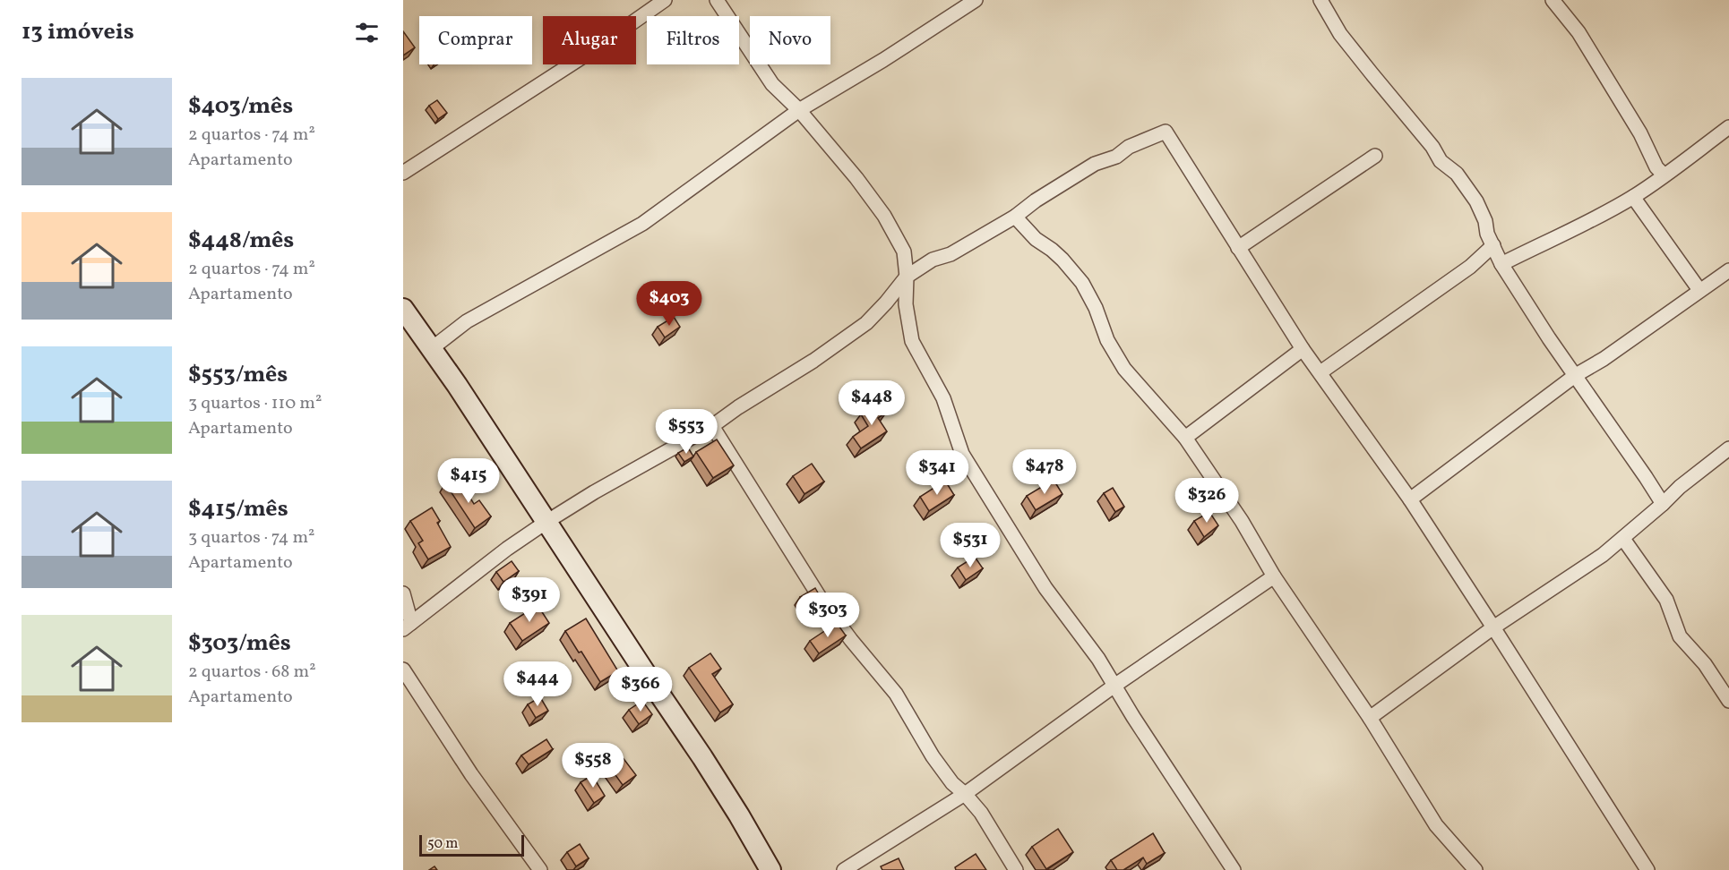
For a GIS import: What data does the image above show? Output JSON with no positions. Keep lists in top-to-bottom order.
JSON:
{
  "scale_bar": "50 m",
  "page": {
    "heading": "13 imóveis",
    "chip": [
      "Comprar",
      "Alugar",
      "Filtros",
      "Novo"
    ],
    "list": [
      {
        "name": "$403/mês",
        "note": "2 quartos · 74 m² · Apartamento"
      },
      {
        "name": "$448/mês",
        "note": "2 quartos · 74 m² · Apartamento"
      },
      {
        "name": "$553/mês",
        "note": "3 quartos · 110 m² · Apartamento"
      },
      {
        "name": "$415/mês",
        "note": "3 quartos · 74 m² · Apartamento"
      },
      {
        "name": "$303/mês",
        "note": "2 quartos · 68 m² · Apartamento"
      }
    ],
    "price": [
      "$403",
      "$448",
      "$553",
      "$478",
      "$341",
      "$415",
      "$326",
      "$531",
      "$391",
      "$303",
      "$444",
      "$366",
      "$558"
    ],
    "scale": "50 m"
  }
}
